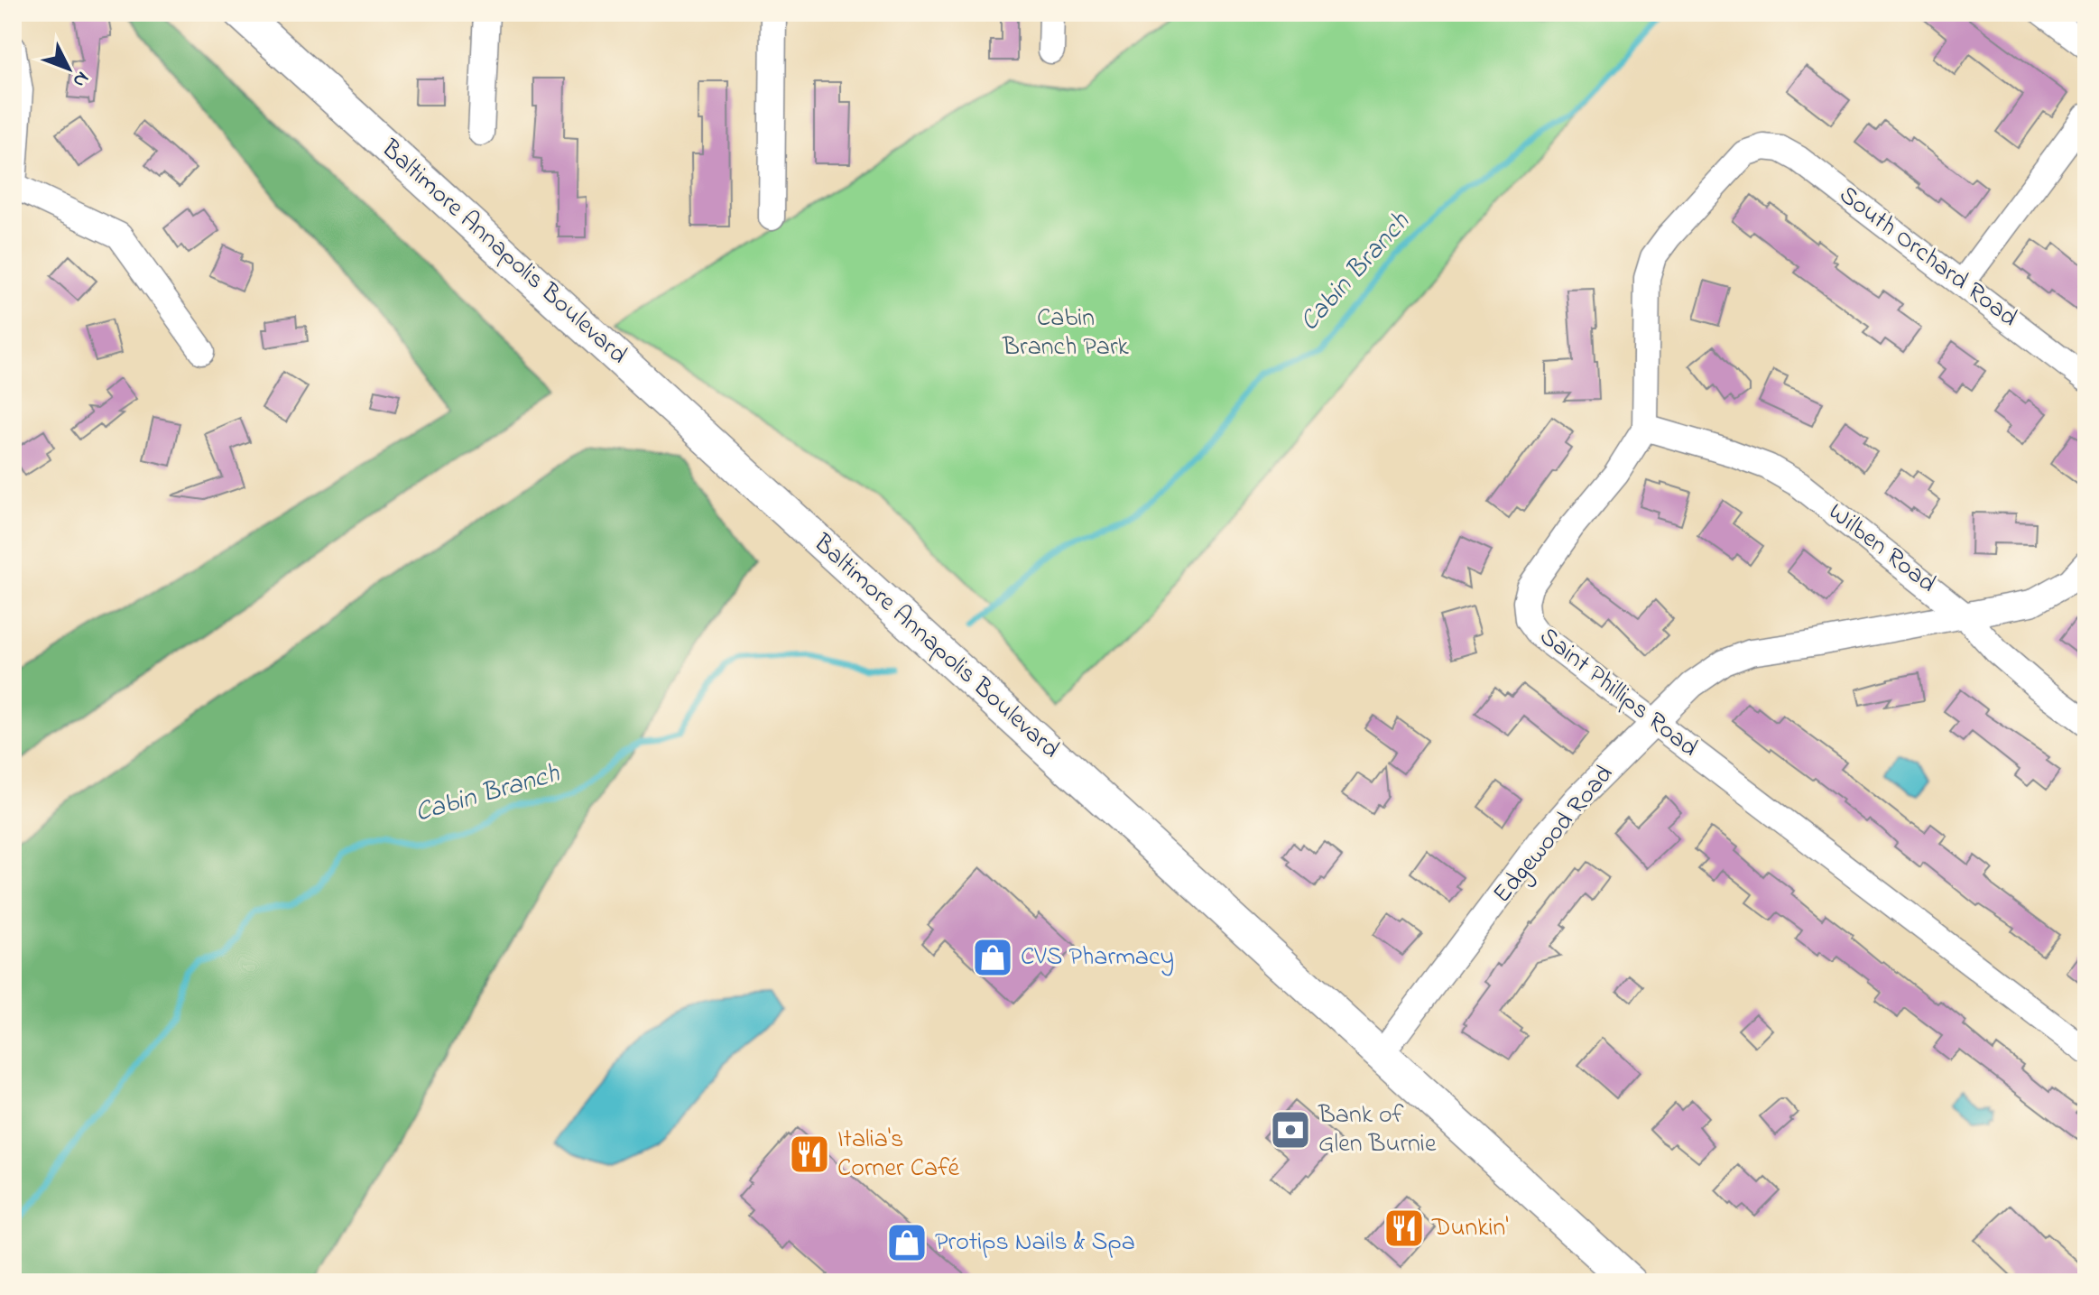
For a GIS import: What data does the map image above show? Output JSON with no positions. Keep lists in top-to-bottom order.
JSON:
{
  "streets": {
    "main road": ["Baltimore Annapolis Boulevard"],
    "street": [
      "South Orchard Road",
      "Wilben Road",
      "Saint Phillips Road",
      "Edgewood Road"
    ]
  },
  "crossings": [
    ["Baltimore Annapolis Boulevard", "Edgewood Road"],
    ["South Orchard Road", "Wilben Road"],
    ["South Orchard Road", "Saint Phillips Road"],
    ["Wilben Road", "Saint Phillips Road"],
    ["Wilben Road", "Edgewood Road"],
    ["Saint Phillips Road", "Edgewood Road"]
  ],
  "water": ["Cabin Branch"],
  "parks": ["Cabin Branch Park"],
  "places": {
    "shop": ["CVS Pharmacy", "Protips Nails & Spa"],
    "bank": ["Bank of Glen Burnie"],
    "restaurant": ["Italia's Corner Café", "Dunkin'"]
  },
  "north": "bottom right"
}
